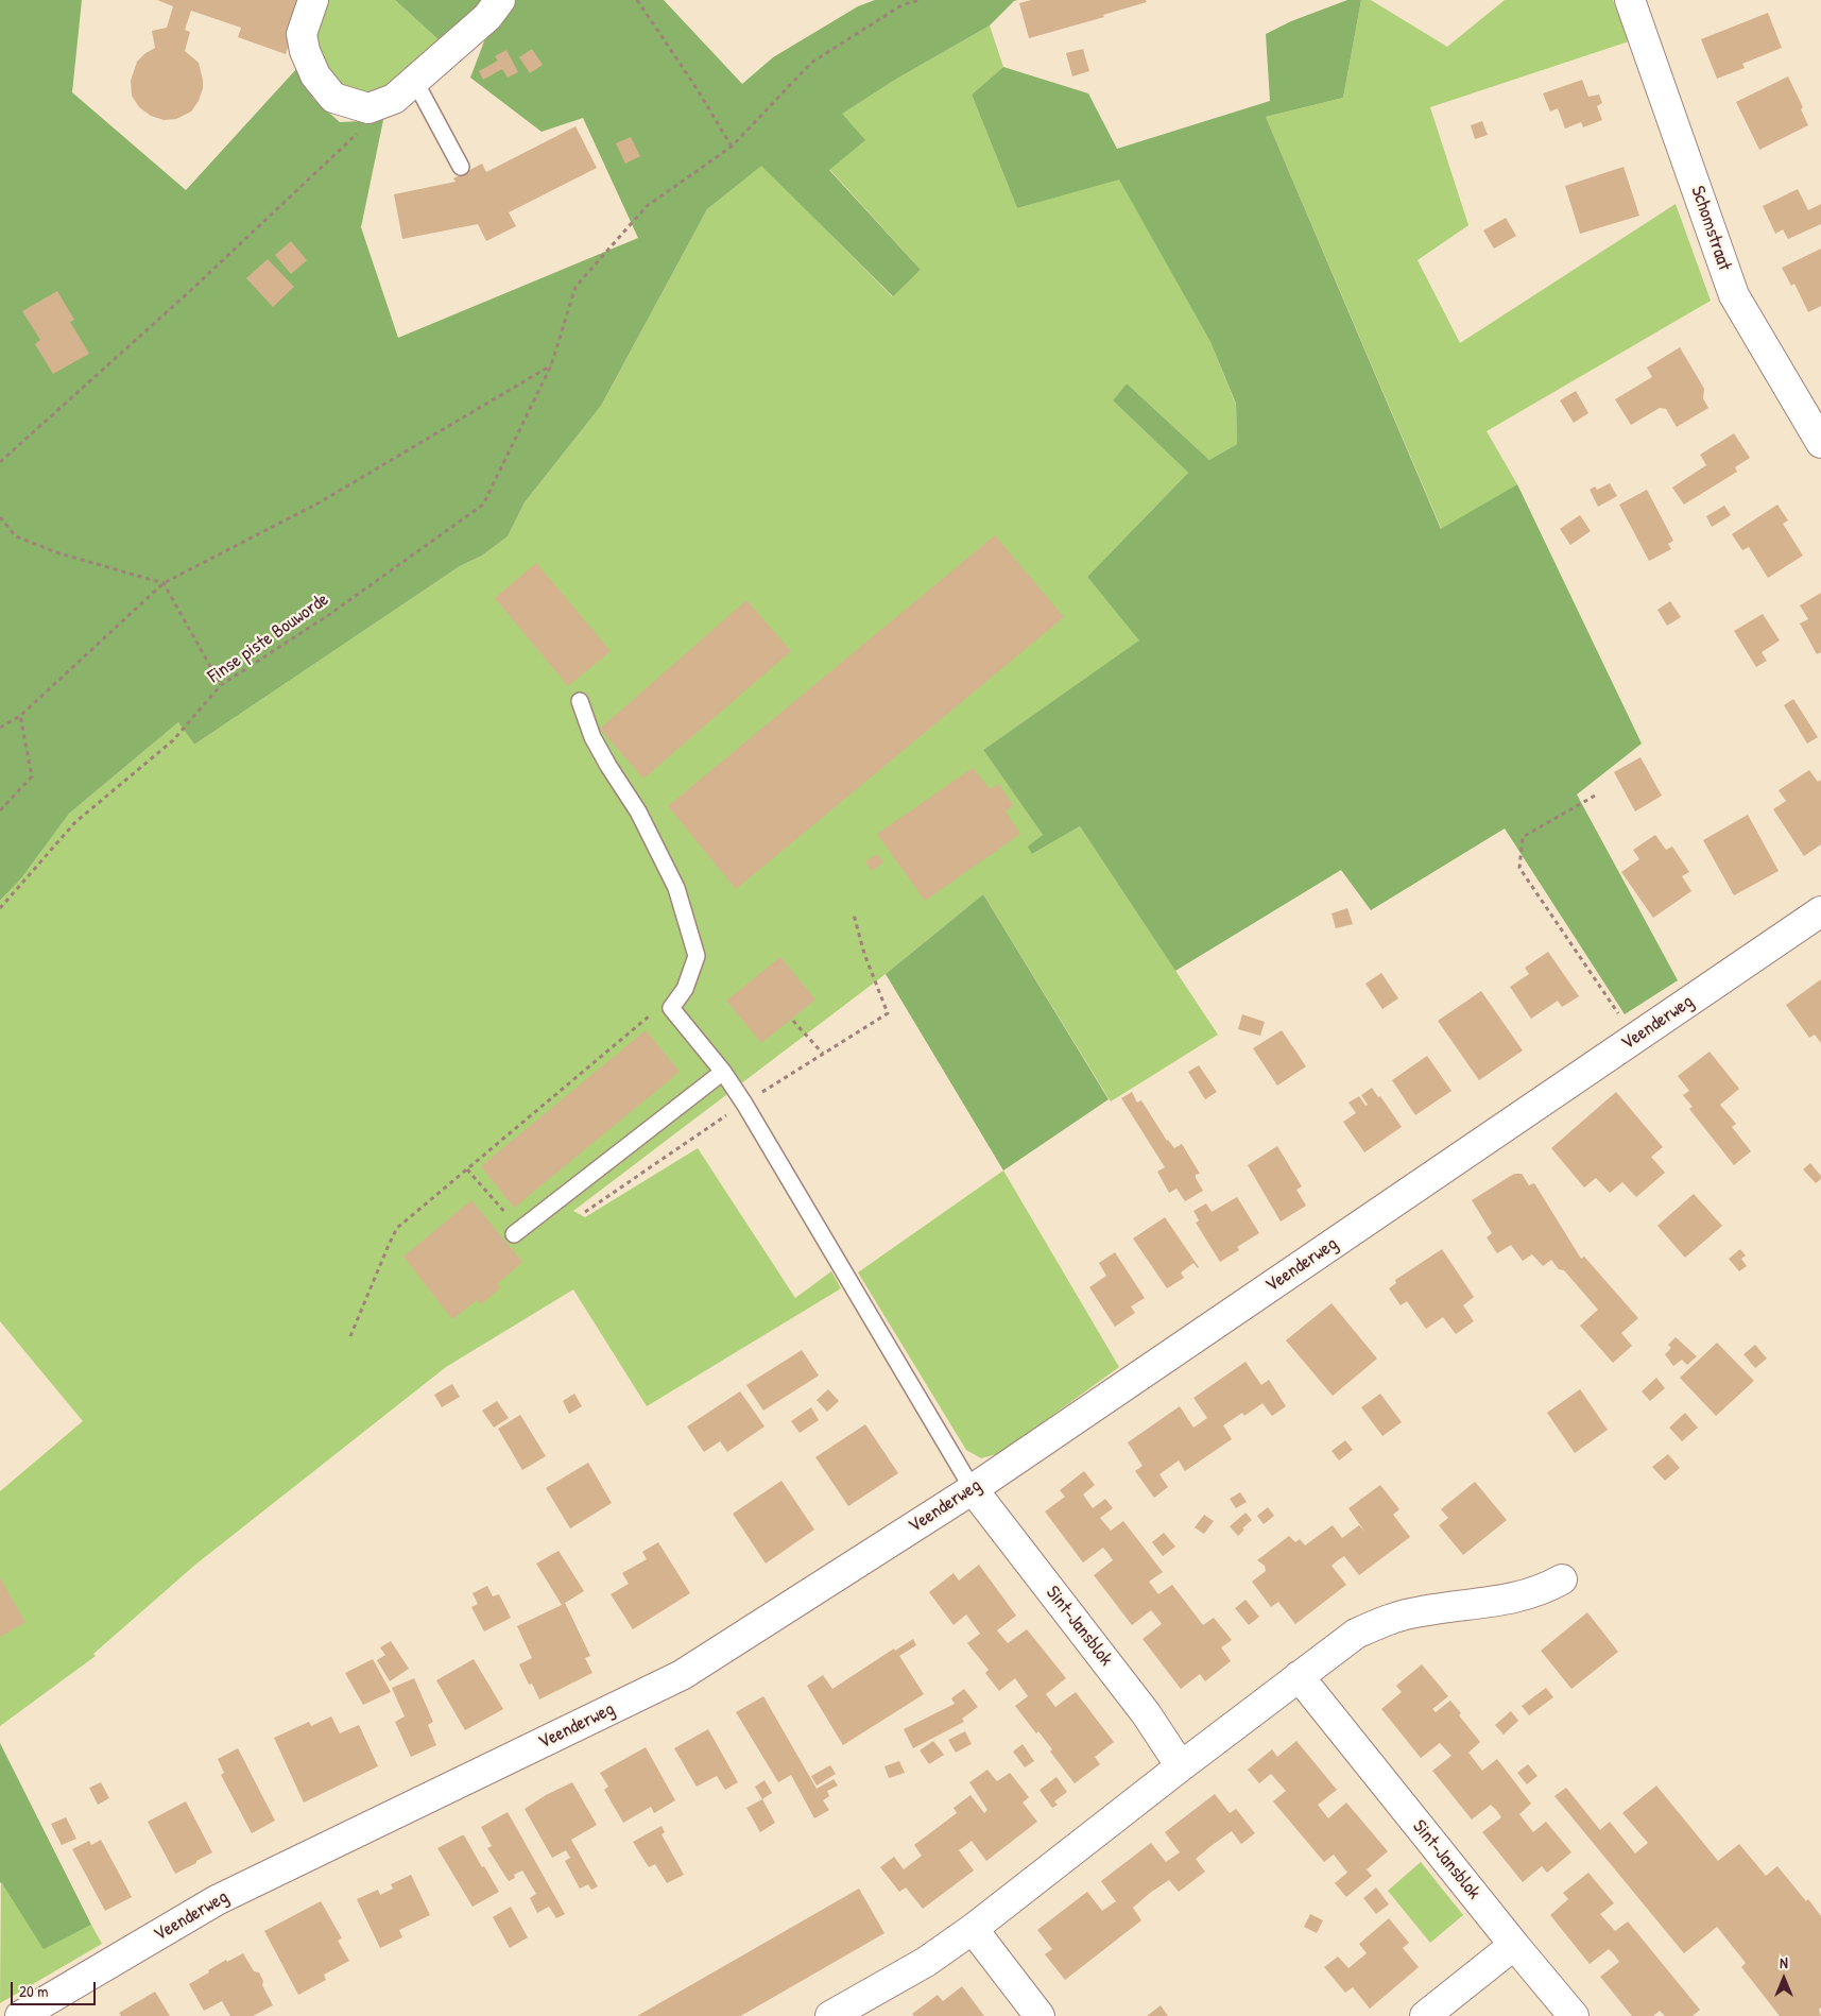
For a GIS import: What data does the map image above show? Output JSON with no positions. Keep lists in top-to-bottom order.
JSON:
{
  "streets": {
    "street": ["Schomstraat", "Veenderweg", "Sint-Jansblok"],
    "path": ["Finse piste Bouworde"]
  },
  "crossings": [
    ["Veenderweg", "Sint-Jansblok"]
  ],
  "scale_bar": "20 m",
  "north": "top"
}
